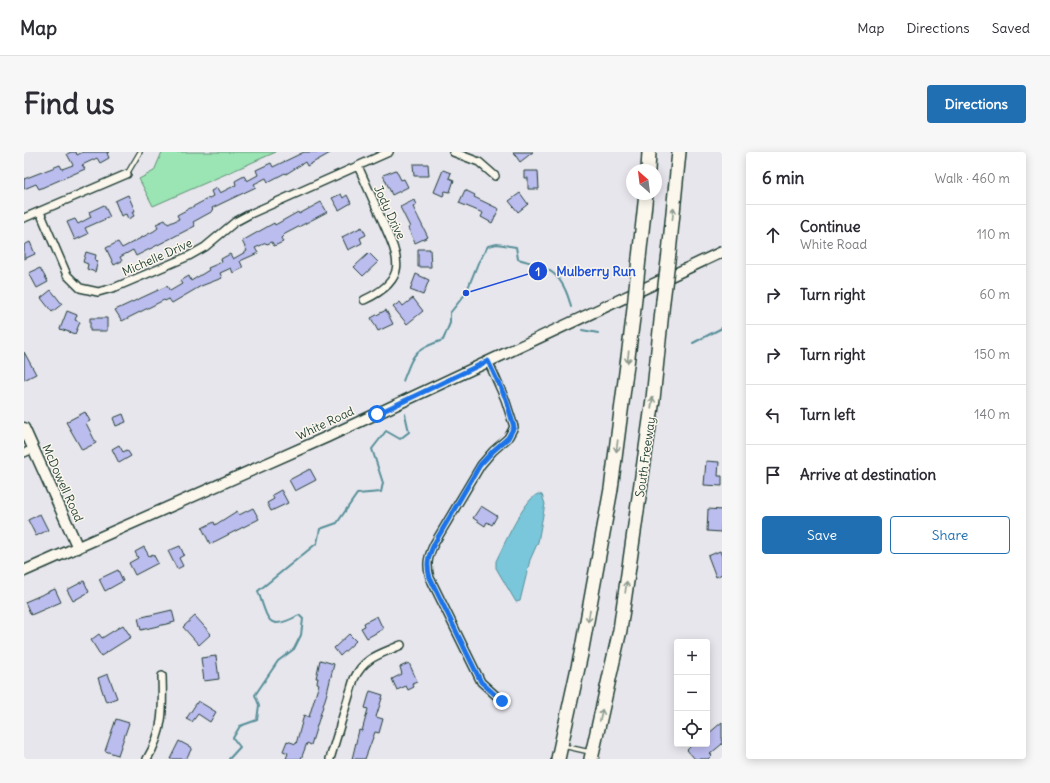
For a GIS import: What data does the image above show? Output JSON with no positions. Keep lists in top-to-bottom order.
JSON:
{
  "streets": {
    "highway": ["South Freeway"],
    "street": [
      "Jody Drive",
      "Michelle Drive",
      "White Road",
      "McDowell Road"
    ]
  },
  "crossings": [
    ["Jody Drive", "Michelle Drive"],
    ["White Road", "McDowell Road"]
  ],
  "places": ["Mulberry Run"],
  "north": "top left",
  "page": {
    "header": "Map",
    "nav": ["Map", "Directions", "Saved"],
    "buttons": [
      "Directions",
      ["Save", "Share"]
    ],
    "title": "Find us",
    "heading": ["6 min", "Walk · 460 m"],
    "list": [
      ["Continue", "White Road", "110 m"],
      ["Turn right", "60 m"],
      ["Turn right", "150 m"],
      ["Turn left", "140 m"],
      "Arrive at destination"
    ],
    "map_buttons": ["+", "−"]
  }
}
